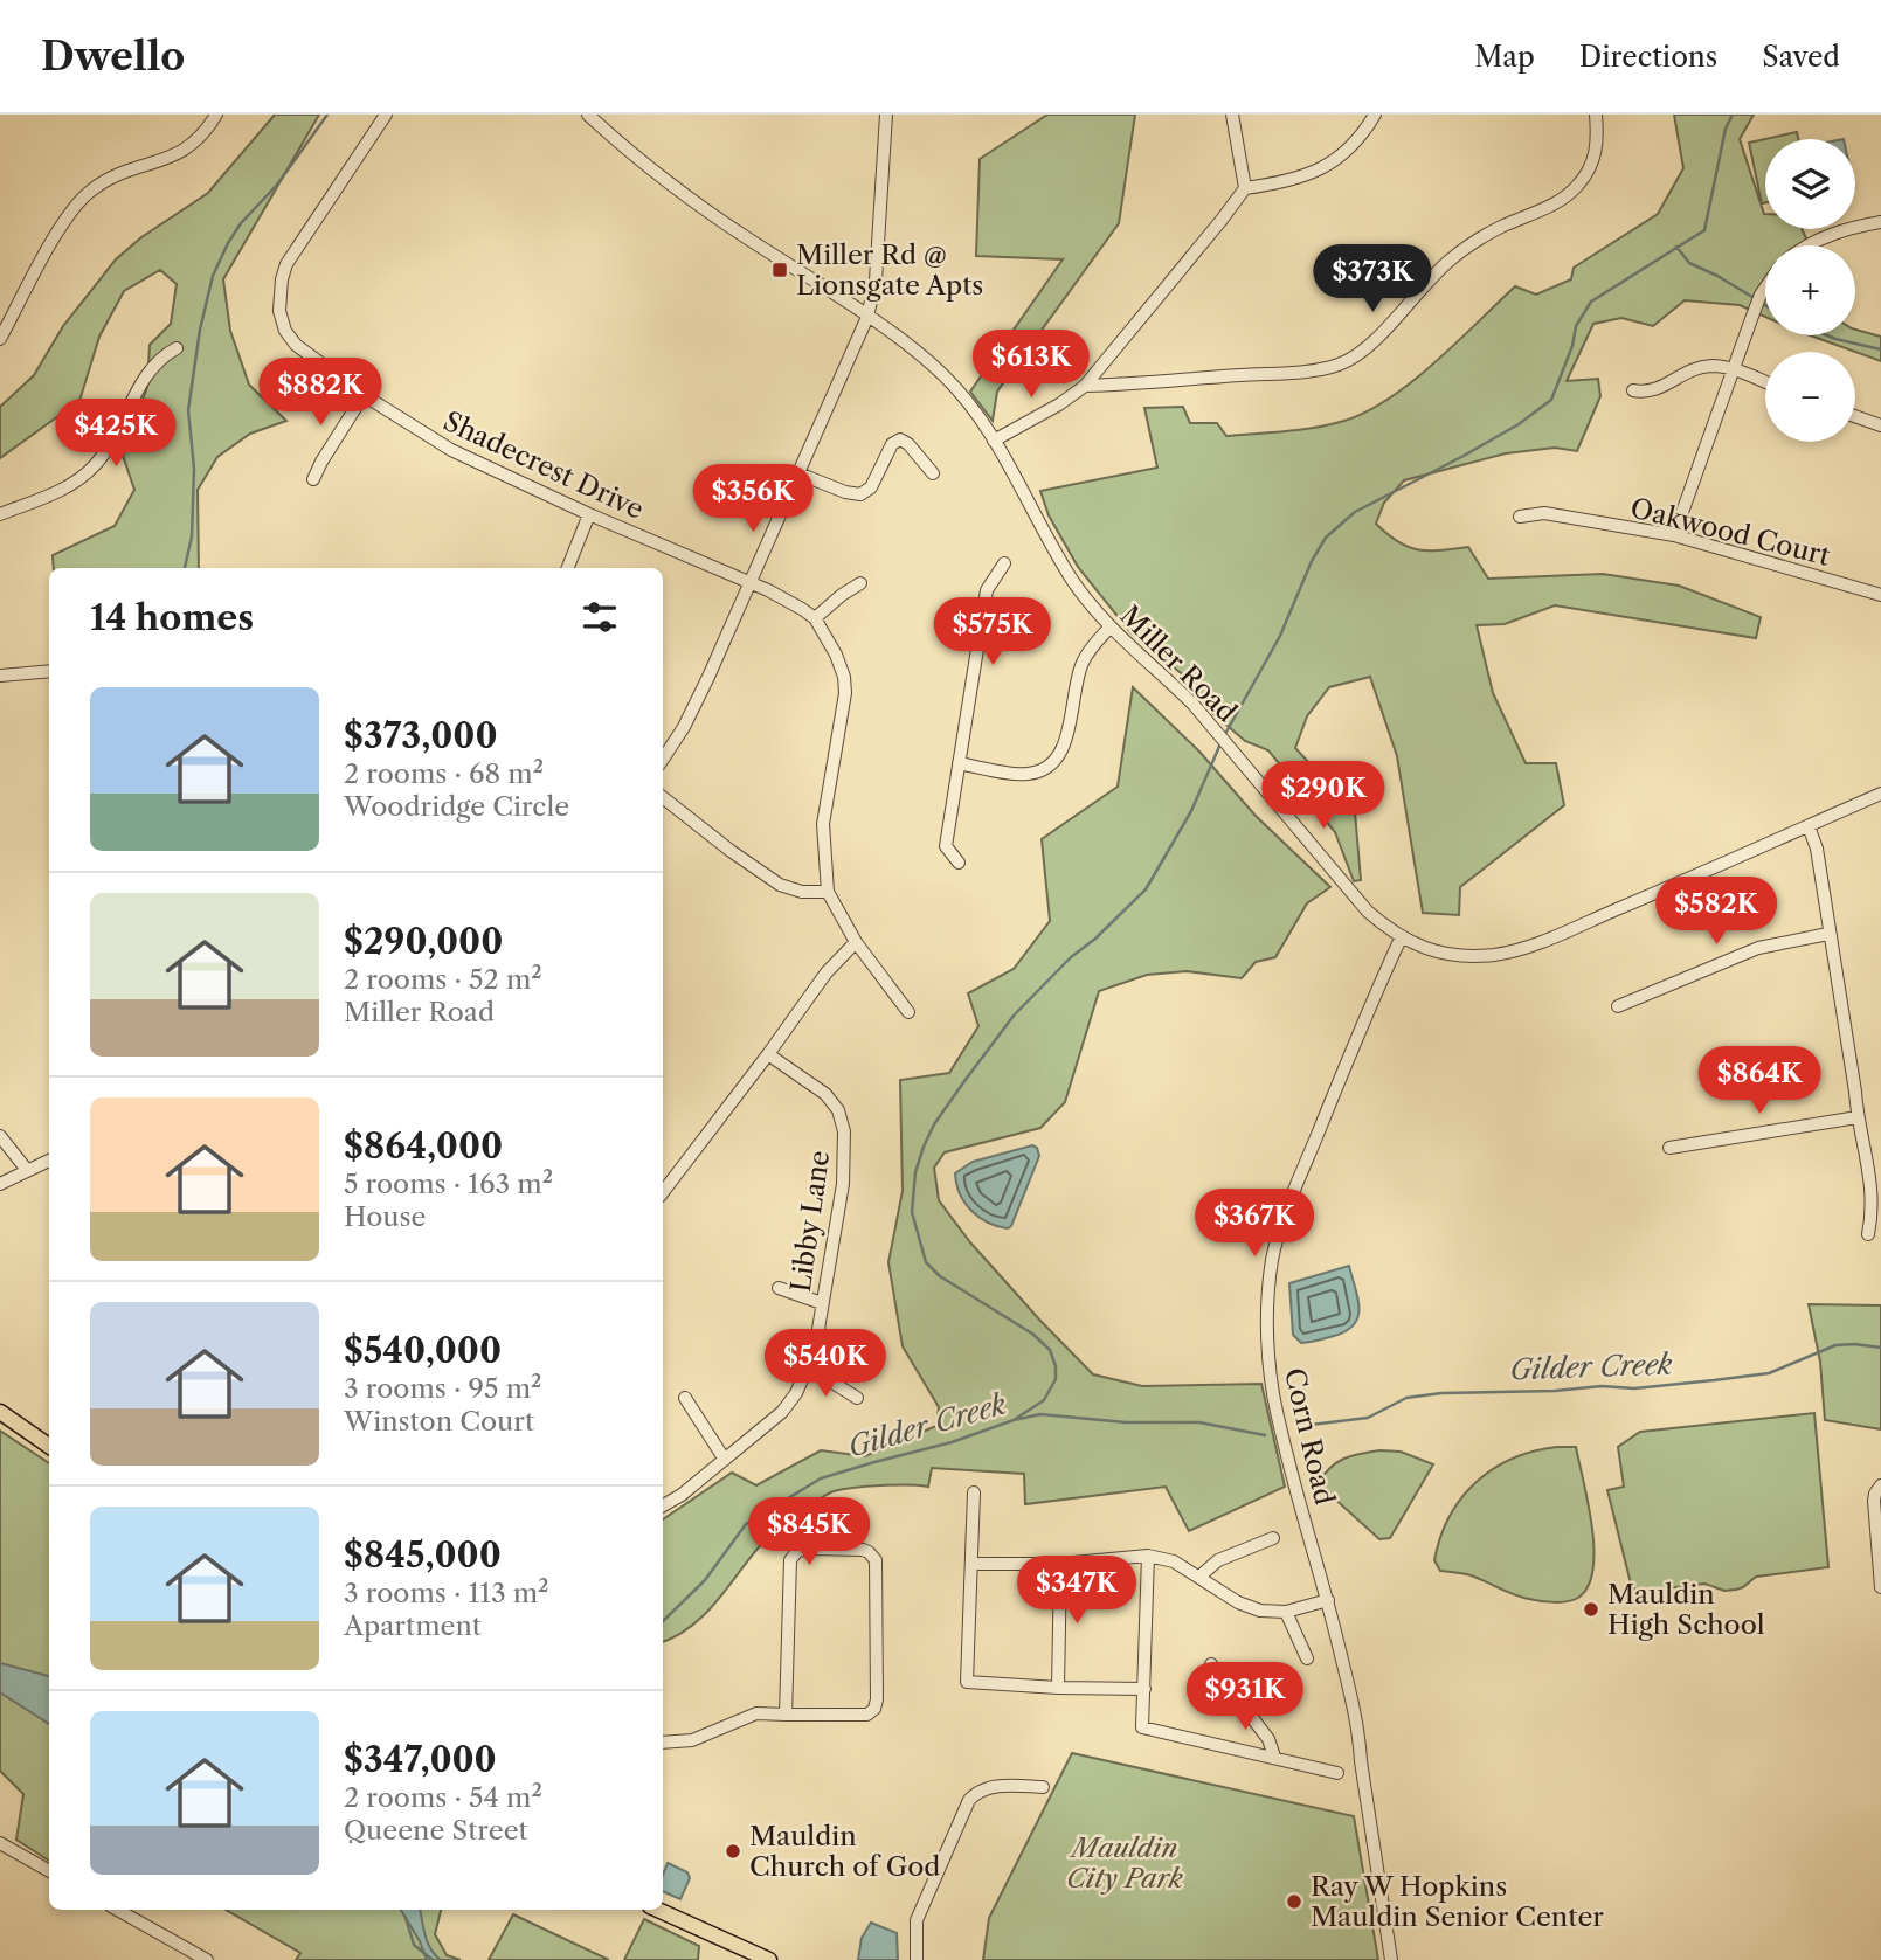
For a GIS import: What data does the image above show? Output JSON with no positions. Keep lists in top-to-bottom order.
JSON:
{
  "streets": {
    "street": [
      "Shadecrest Drive",
      "Oakwood Court",
      "Miller Road",
      "Libby Lane",
      "Corn Road"
    ]
  },
  "crossings": [
    ["Miller Road", "Corn Road"]
  ],
  "water": ["Gilder Creek"],
  "parks": ["Mauldin City Park"],
  "places": {
    "transit": ["Miller Rd @ Lionsgate Apts"],
    "other": ["Mauldin High School", "Mauldin Church of God", "Ray W Hopkins Mauldin Senior Center"]
  },
  "page": {
    "header": "Dwello",
    "nav": ["Map", "Directions", "Saved"],
    "map_buttons": ["+", "−"],
    "price": [
      "$373K",
      "$613K",
      "$882K",
      "$425K",
      "$356K",
      "$575K",
      "$290K",
      "$582K",
      "$864K",
      "$367K",
      "$540K",
      "$845K",
      "$347K",
      "$931K"
    ],
    "heading": "14 homes",
    "list": [
      {
        "name": "$373,000",
        "note": "2 rooms · 68 m² · Woodridge Circle"
      },
      {
        "name": "$290,000",
        "note": "2 rooms · 52 m² · Miller Road"
      },
      {
        "name": "$864,000",
        "note": "5 rooms · 163 m² · House"
      },
      {
        "name": "$540,000",
        "note": "3 rooms · 95 m² · Winston Court"
      },
      {
        "name": "$845,000",
        "note": "3 rooms · 113 m² · Apartment"
      },
      {
        "name": "$347,000",
        "note": "2 rooms · 54 m² · Queene Street"
      }
    ]
  }
}
